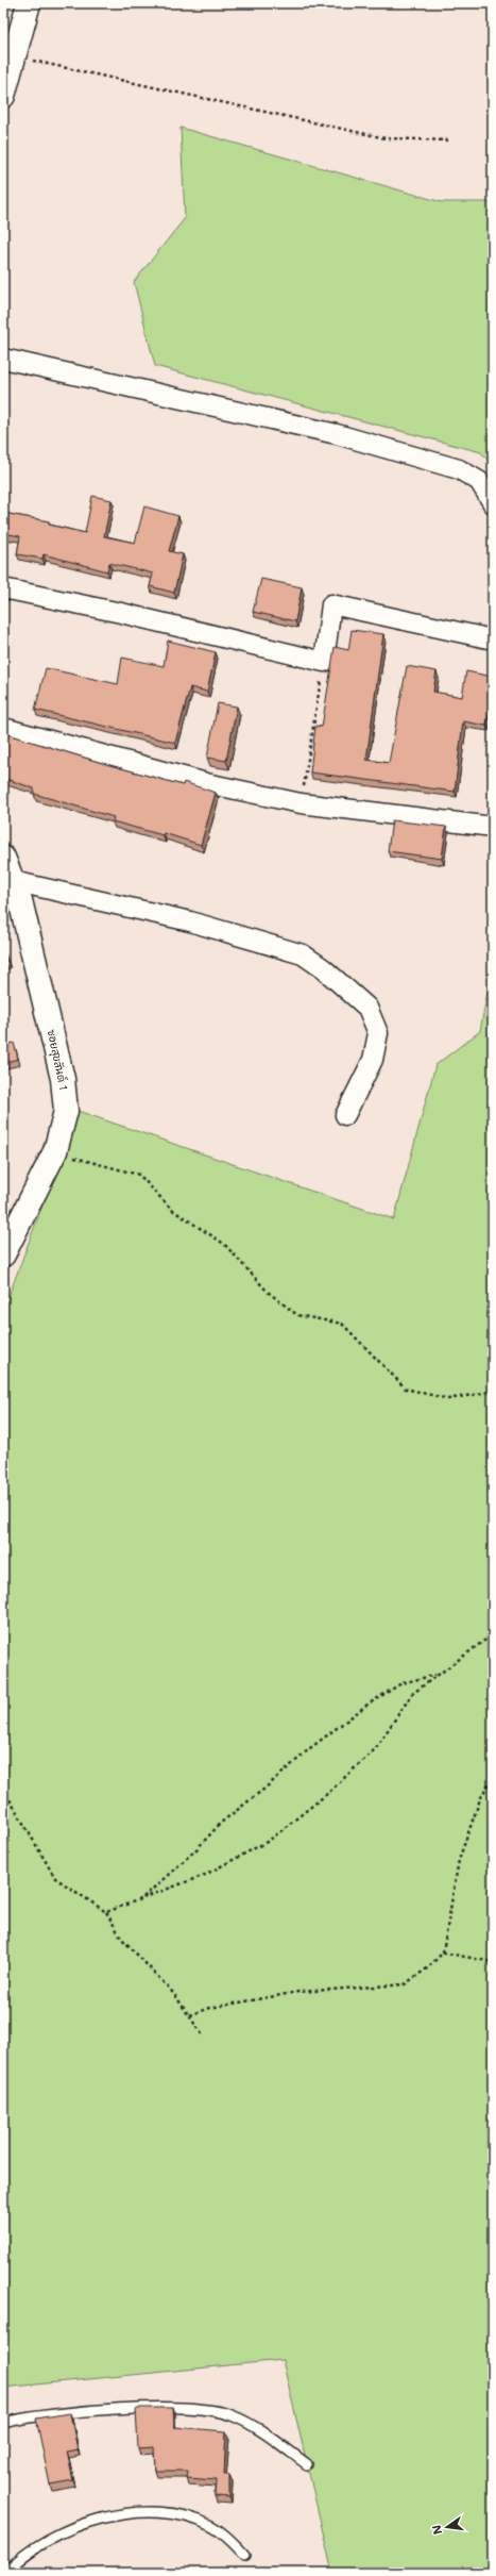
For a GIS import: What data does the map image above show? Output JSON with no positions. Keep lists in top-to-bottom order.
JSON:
{
  "streets": {
    "street": ["ซอยสุขสันต์ 1"]
  },
  "north": "left"
}
